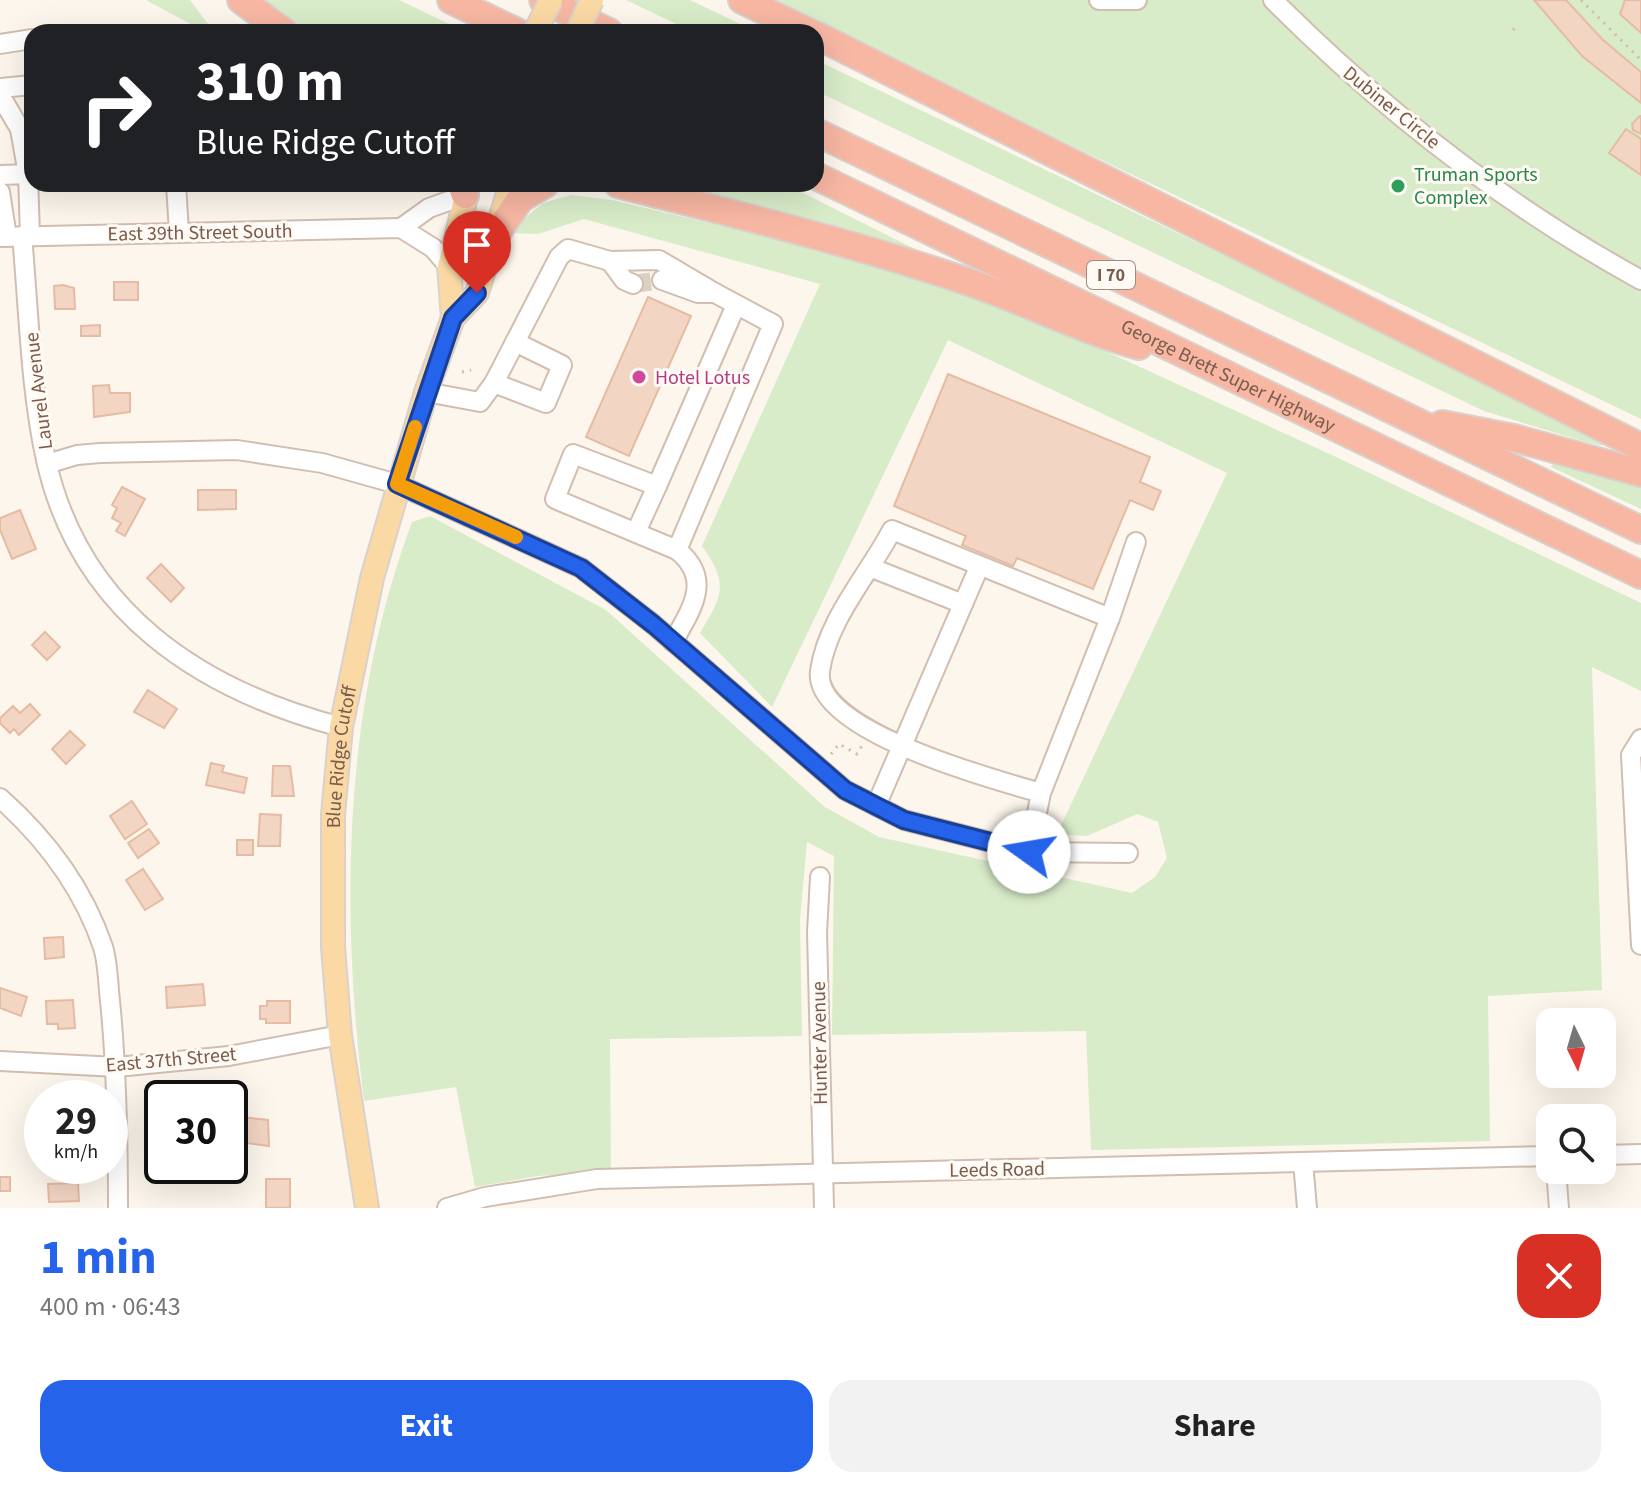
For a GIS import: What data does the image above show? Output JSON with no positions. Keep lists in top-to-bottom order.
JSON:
{
  "streets": {
    "highway": ["I 70", "George Brett Super Highway"],
    "main road": ["Blue Ridge Cutoff"],
    "street": [
      "Dubiner Circle",
      "East 39th Street South",
      "Laurel Avenue",
      "Hunter Avenue",
      "East 37th Street",
      "Leeds Road"
    ]
  },
  "crossings": [
    ["East 39th Street South", "Laurel Avenue"],
    ["Laurel Avenue", "Blue Ridge Cutoff"],
    ["Blue Ridge Cutoff", "East 37th Street"],
    ["Hunter Avenue", "Leeds Road"]
  ],
  "places": ["Truman Sports Complex", "Hotel Lotus"],
  "north": "bottom",
  "page": {
    "turn": ["310 m", "Blue Ridge Cutoff"],
    "speed": "29 km/h",
    "limit": "30",
    "heading": ["1 min", "400 m · 06:43"],
    "buttons": ["Exit", "Share"]
  }
}
